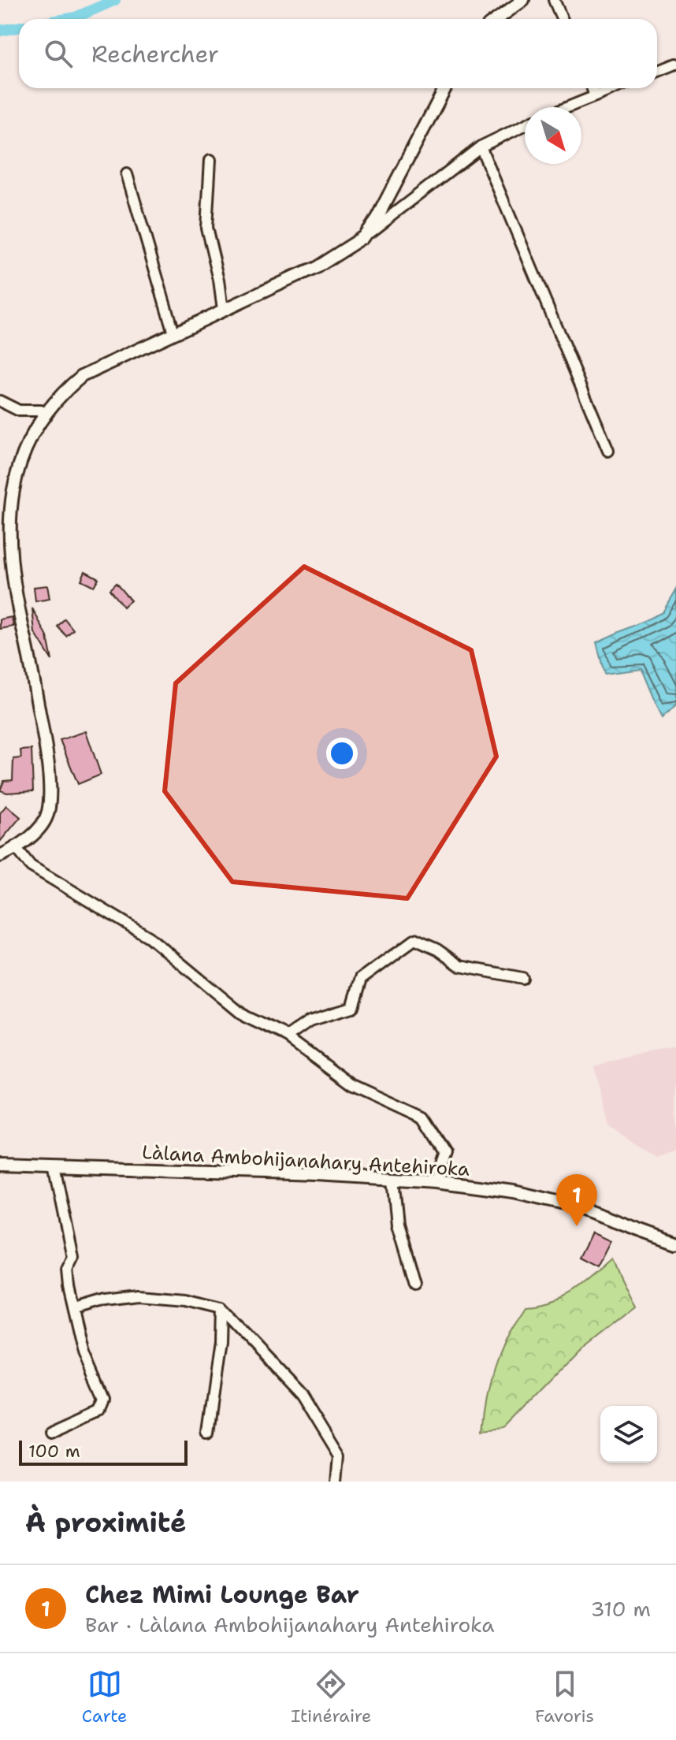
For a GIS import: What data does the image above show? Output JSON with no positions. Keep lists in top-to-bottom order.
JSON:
{
  "streets": {
    "street": ["Làlana Ambohijanahary Antehiroka"]
  },
  "scale_bar": "100 m",
  "north": "bottom right",
  "page": {
    "search": "Rechercher",
    "pins": "1",
    "scale": "100 m",
    "heading": "À proximité",
    "list": [
      {
        "mark": "1",
        "name": "Chez Mimi Lounge Bar",
        "note": "Bar · Làlana Ambohijanahary Antehiroka",
        "value": "310 m"
      }
    ],
    "nav": ["Carte", "Itinéraire", "Favoris"]
  }
}
